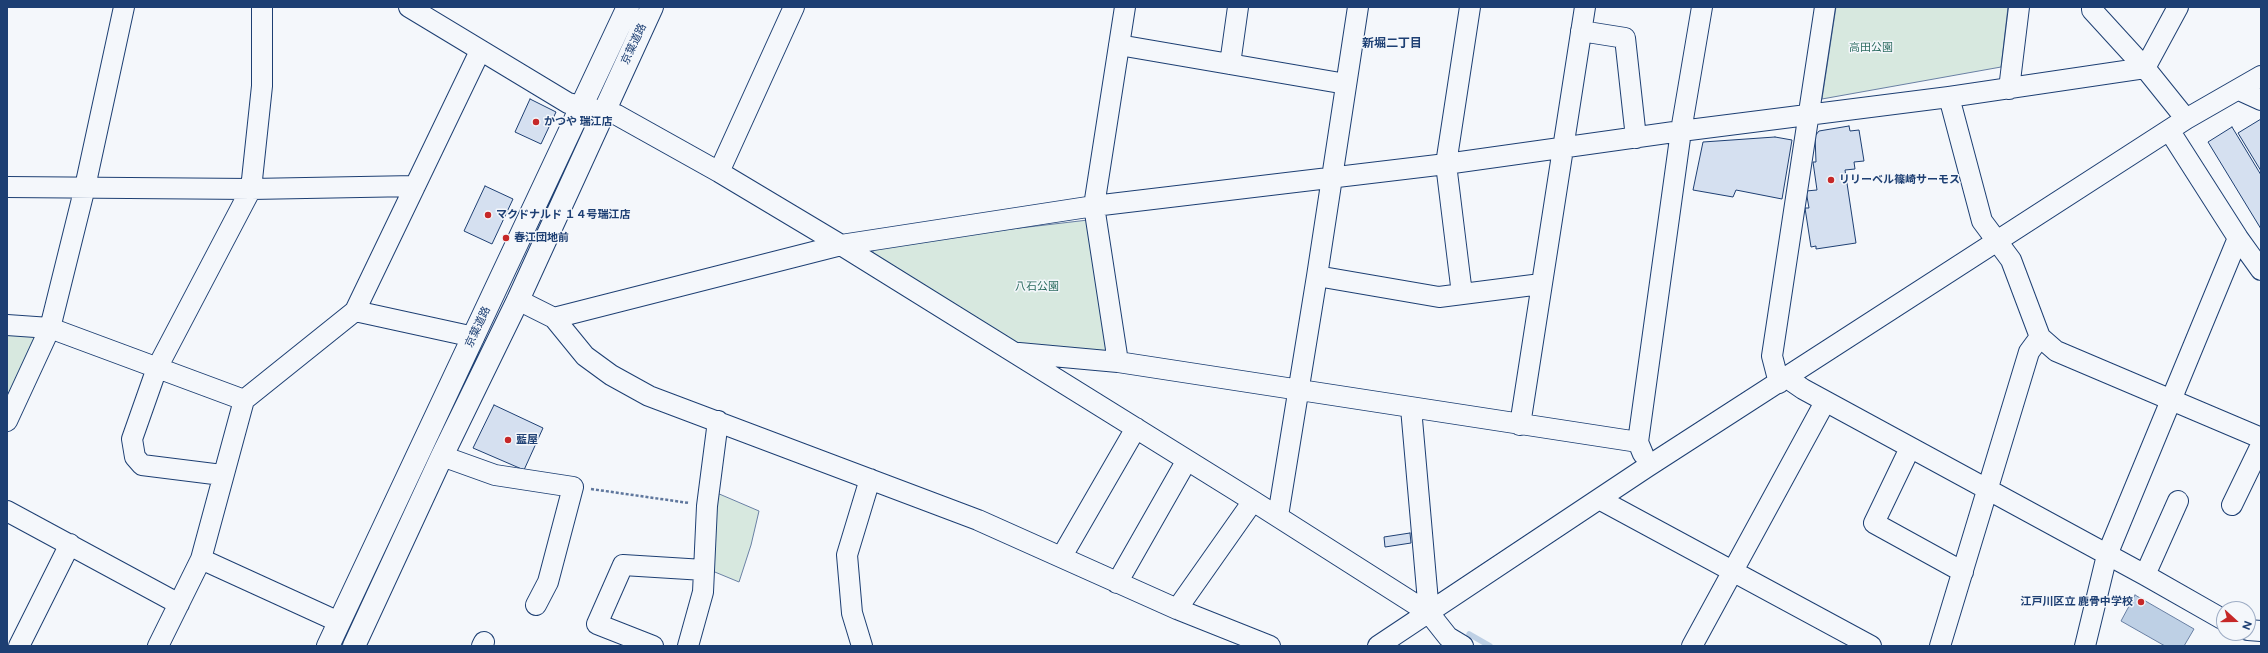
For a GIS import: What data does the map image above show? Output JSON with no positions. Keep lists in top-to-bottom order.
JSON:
{
  "streets": {
    "highway": ["京葉道路"]
  },
  "districts": ["新堀二丁目"],
  "parks": ["高田公園", "八石公園"],
  "places": [
    "かつや 瑞江店",
    "リリーベル篠崎サーモス",
    "マクドナルド １４号瑞江店",
    "春江団地前",
    "藍屋",
    "江戸川区立 鹿骨中学校"
  ],
  "north": "right"
}
